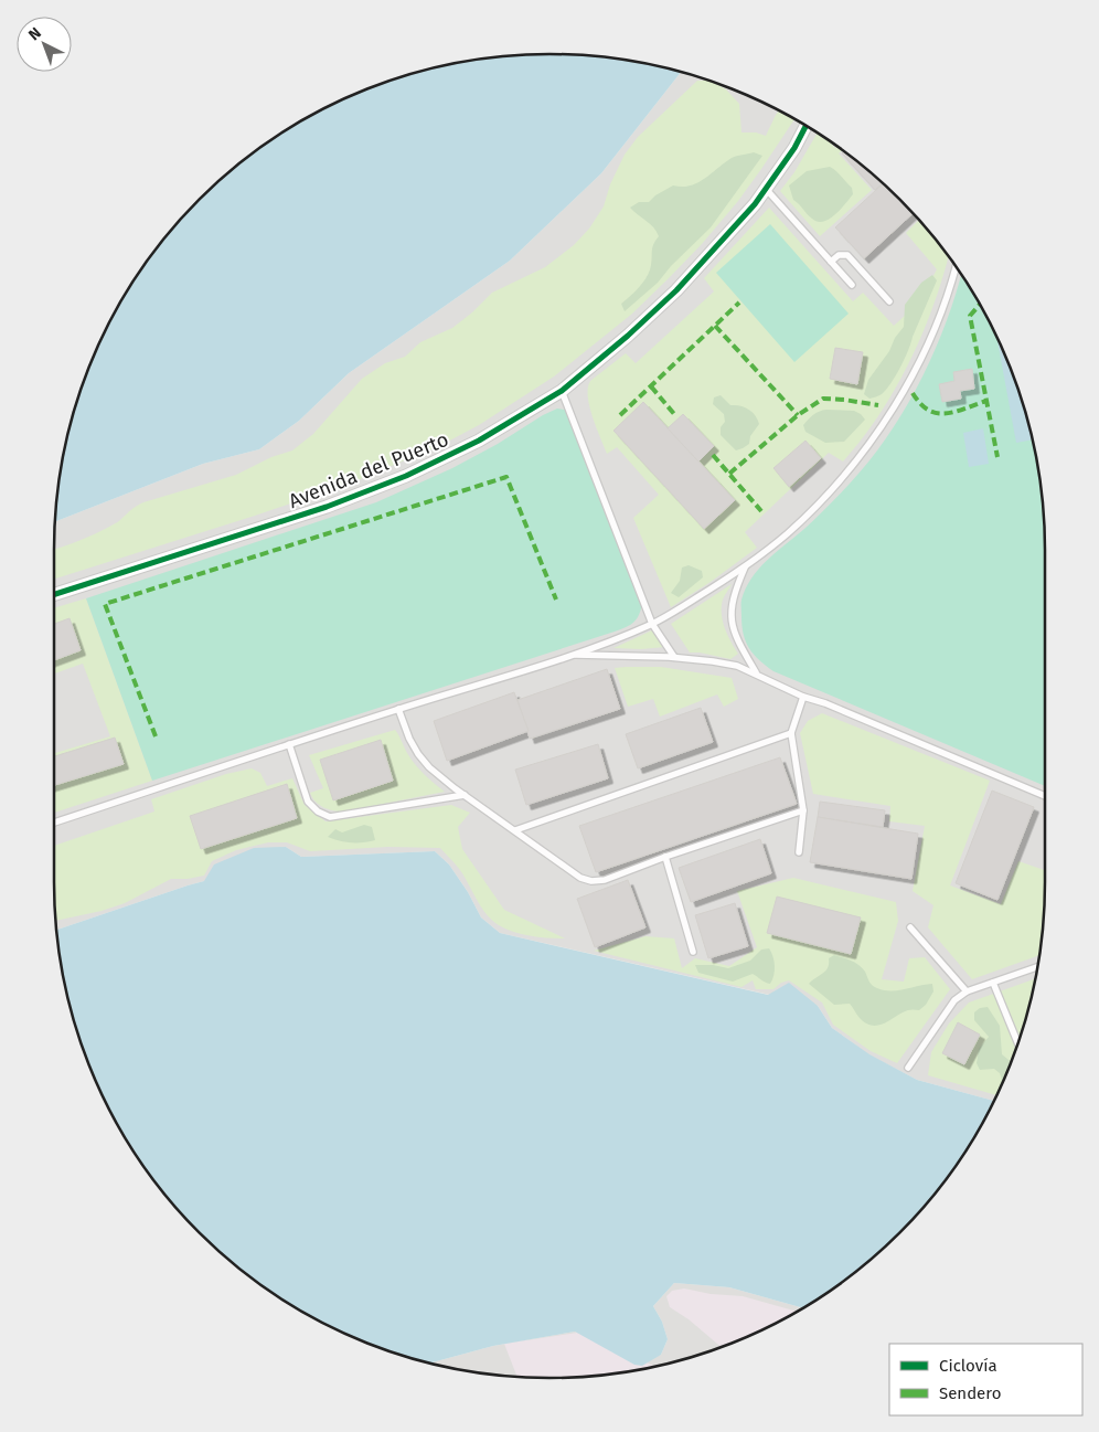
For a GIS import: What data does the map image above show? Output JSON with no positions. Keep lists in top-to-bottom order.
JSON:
{
  "streets": {
    "street": ["Avenida del Puerto"]
  },
  "legend": ["Ciclovía", "Sendero"],
  "north": "top left"
}
